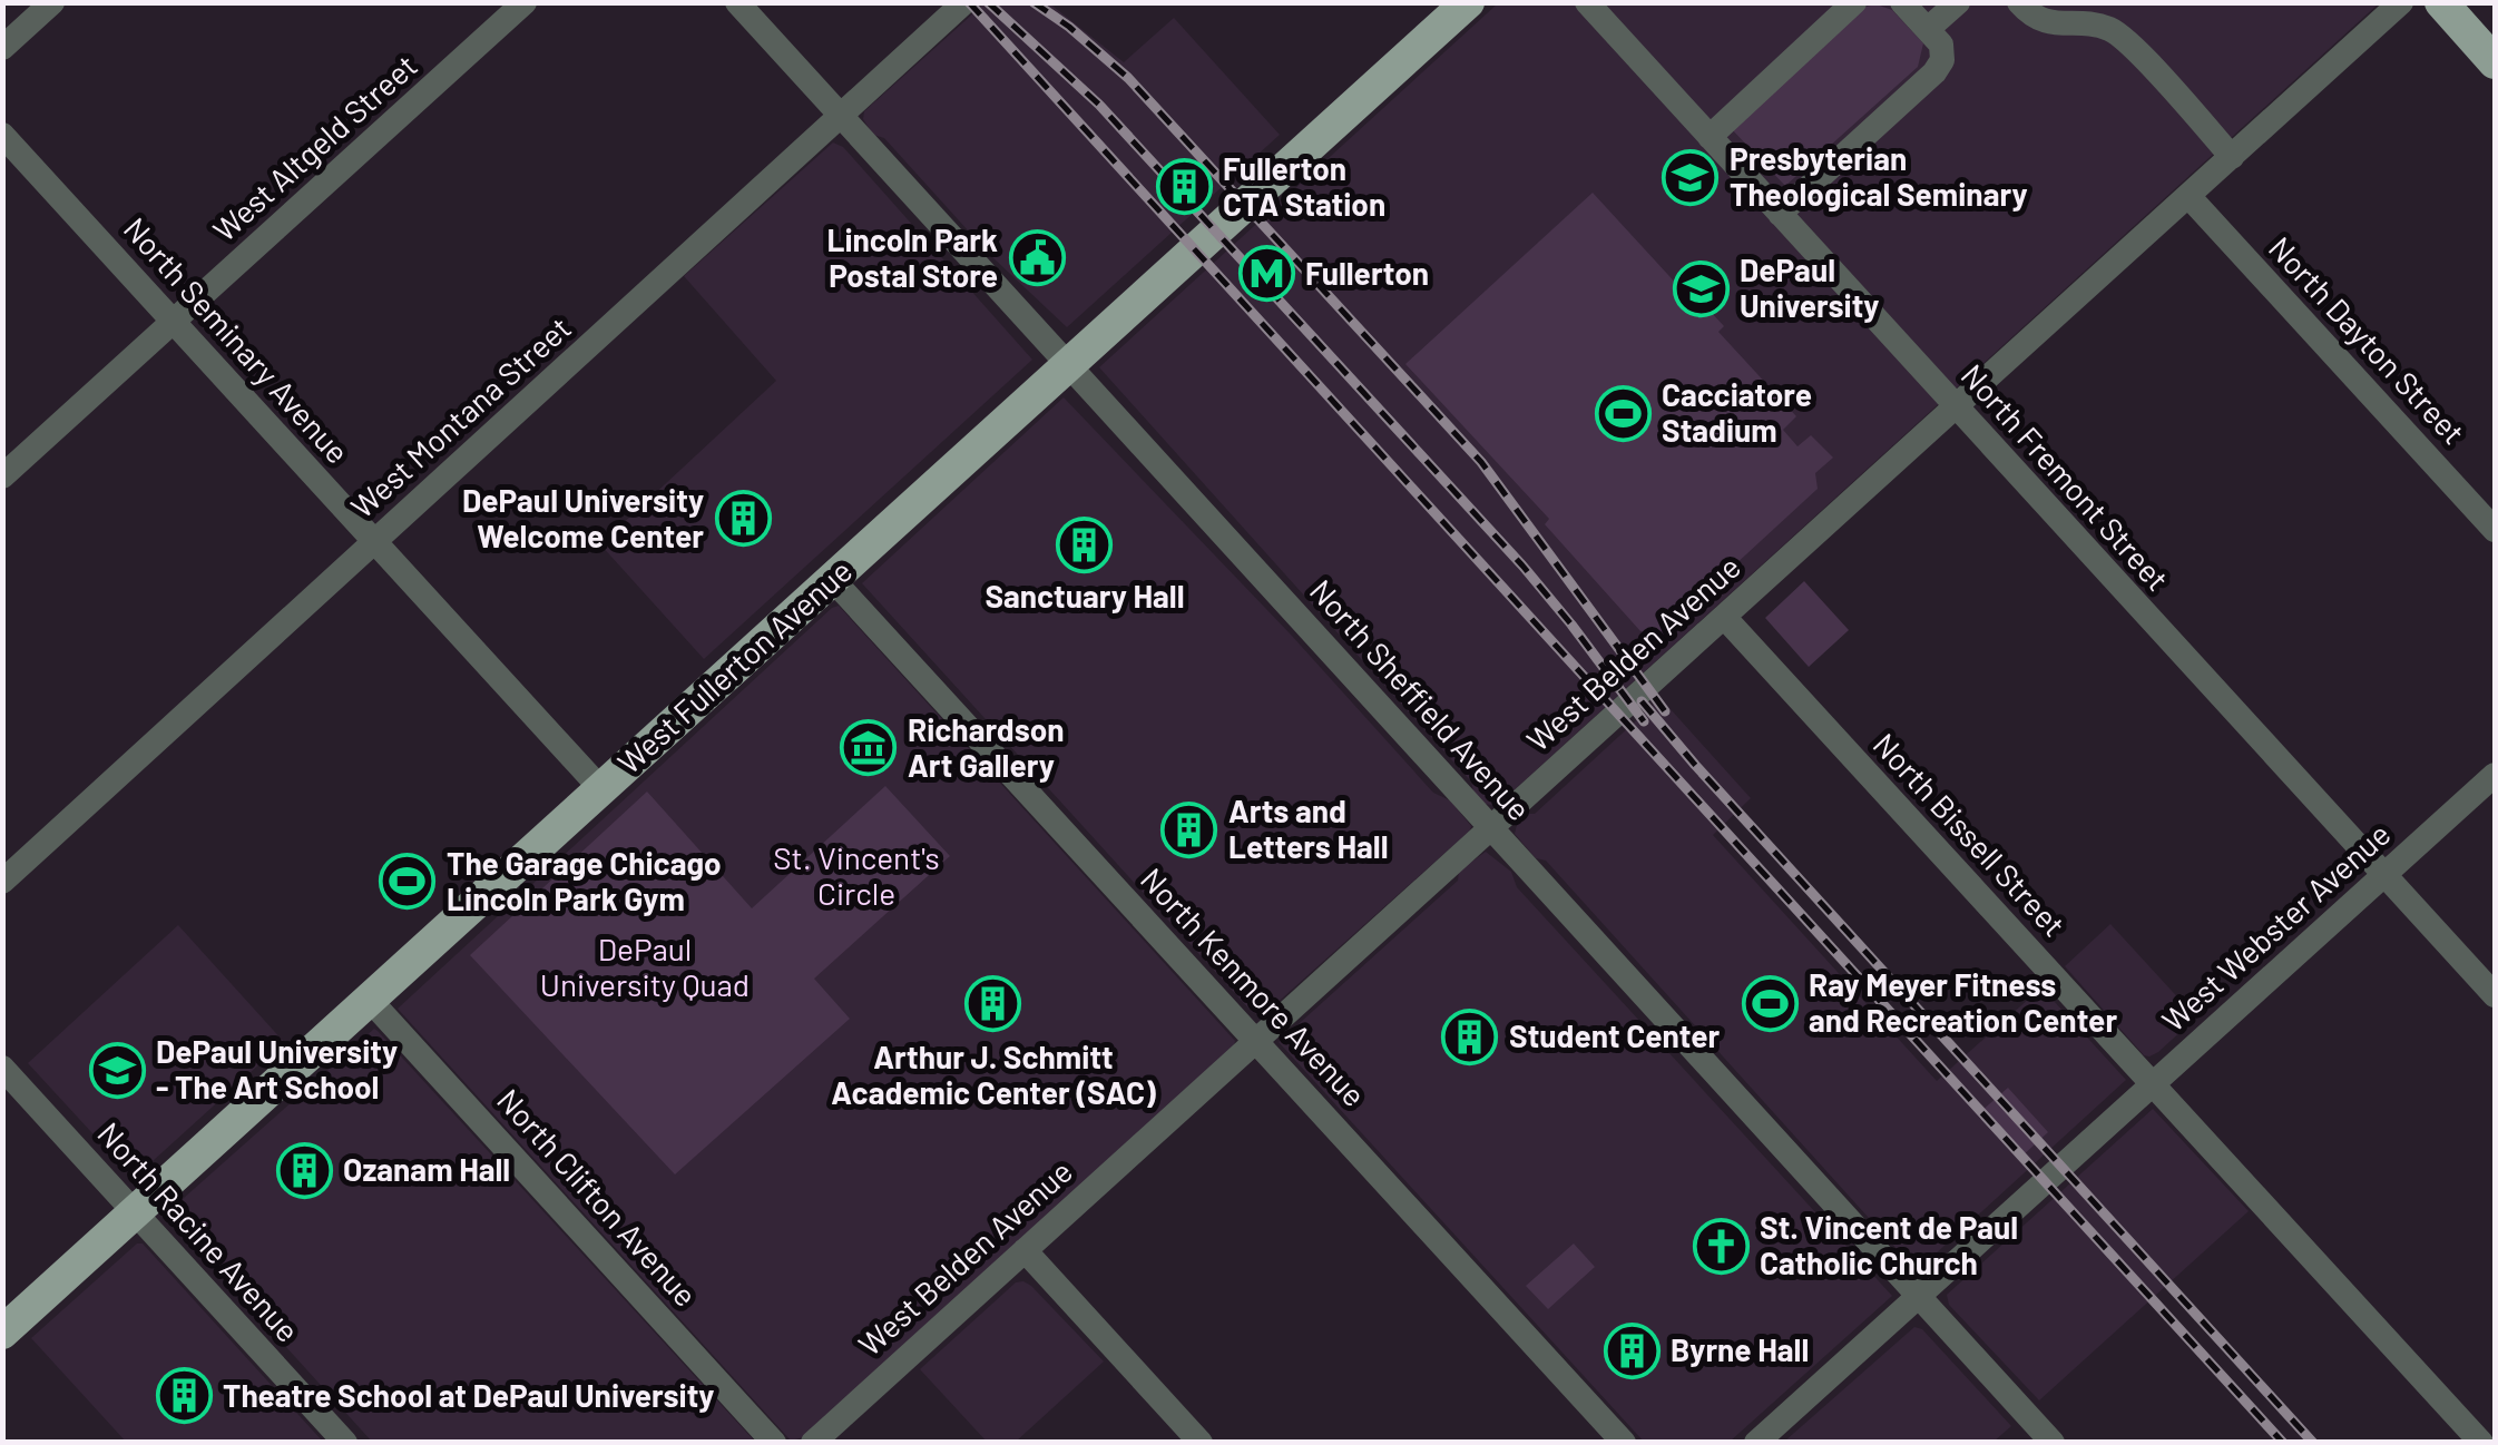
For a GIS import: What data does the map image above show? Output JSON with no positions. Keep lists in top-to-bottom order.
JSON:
{
  "streets": {
    "main road": ["West Fullerton Avenue"],
    "street": [
      "West Altgeld Street",
      "North Seminary Avenue",
      "North Dayton Street",
      "West Montana Street",
      "North Fremont Street",
      "West Belden Avenue",
      "North Sheffield Avenue",
      "North Bissell Street",
      "West Webster Avenue",
      "North Kenmore Avenue",
      "North Clifton Avenue",
      "North Racine Avenue"
    ]
  },
  "crossings": [
    ["West Altgeld Street", "North Seminary Avenue"],
    ["North Seminary Avenue", "West Montana Street"],
    ["North Seminary Avenue", "West Fullerton Avenue"],
    ["North Dayton Street", "West Belden Avenue"],
    ["West Montana Street", "North Sheffield Avenue"],
    ["North Fremont Street", "West Belden Avenue"],
    ["North Fremont Street", "West Webster Avenue"],
    ["West Belden Avenue", "North Sheffield Avenue"],
    ["West Belden Avenue", "North Bissell Street"],
    ["West Belden Avenue", "North Kenmore Avenue"],
    ["West Fullerton Avenue", "North Sheffield Avenue"],
    ["West Fullerton Avenue", "North Kenmore Avenue"],
    ["West Fullerton Avenue", "North Clifton Avenue"],
    ["West Fullerton Avenue", "North Racine Avenue"],
    ["North Sheffield Avenue", "West Webster Avenue"],
    ["North Bissell Street", "West Webster Avenue"]
  ],
  "parks": ["St. Vincent's Circle", "DePaul University Quad"],
  "places": {
    "school or university": ["Presbyterian Theological Seminary", "DePaul University", "DePaul University - The Art School"],
    "building": [
      "Fullerton CTA Station",
      "DePaul University Welcome Center",
      "Sanctuary Hall",
      "Arts and Letters Hall",
      "Arthur J. Schmitt Academic Center (SAC)",
      "Student Center",
      "Ozanam Hall",
      "Byrne Hall",
      "Theatre School at DePaul University"
    ],
    "public building": ["Lincoln Park Postal Store"],
    "metro station": ["Fullerton"],
    "sports": ["Cacciatore Stadium", "The Garage Chicago Lincoln Park Gym", "Ray Meyer Fitness and Recreation Center"],
    "museum": ["Richardson Art Gallery"],
    "church": ["St. Vincent de Paul Catholic Church"]
  }
}
